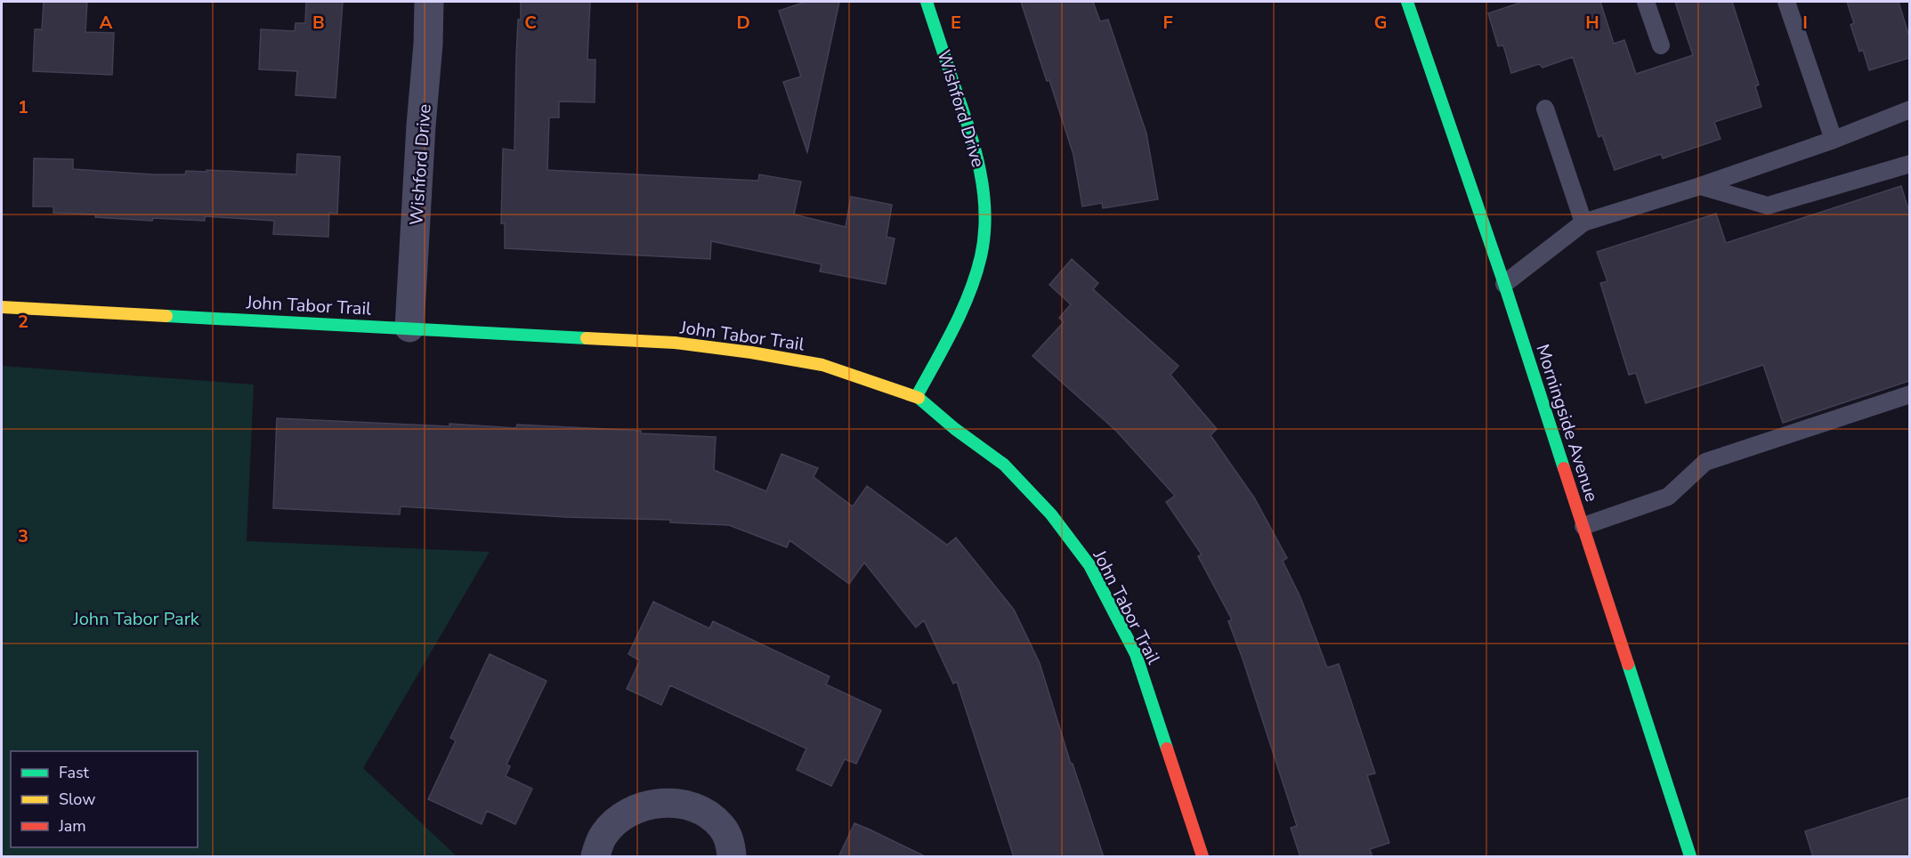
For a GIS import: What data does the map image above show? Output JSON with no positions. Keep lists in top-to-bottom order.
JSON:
{
  "streets": {
    "street": ["Wishford Drive", "John Tabor Trail", "Morningside Avenue"]
  },
  "crossings": [
    ["Wishford Drive", "John Tabor Trail"]
  ],
  "parks": ["John Tabor Park"],
  "legend": ["Fast", "Slow", "Jam"],
  "grid": {
    "columns": [
      "A",
      "B",
      "C",
      "D",
      "E",
      "F",
      "G",
      "H",
      "I"
    ],
    "rows": ["1", "2", "3"]
  }
}
